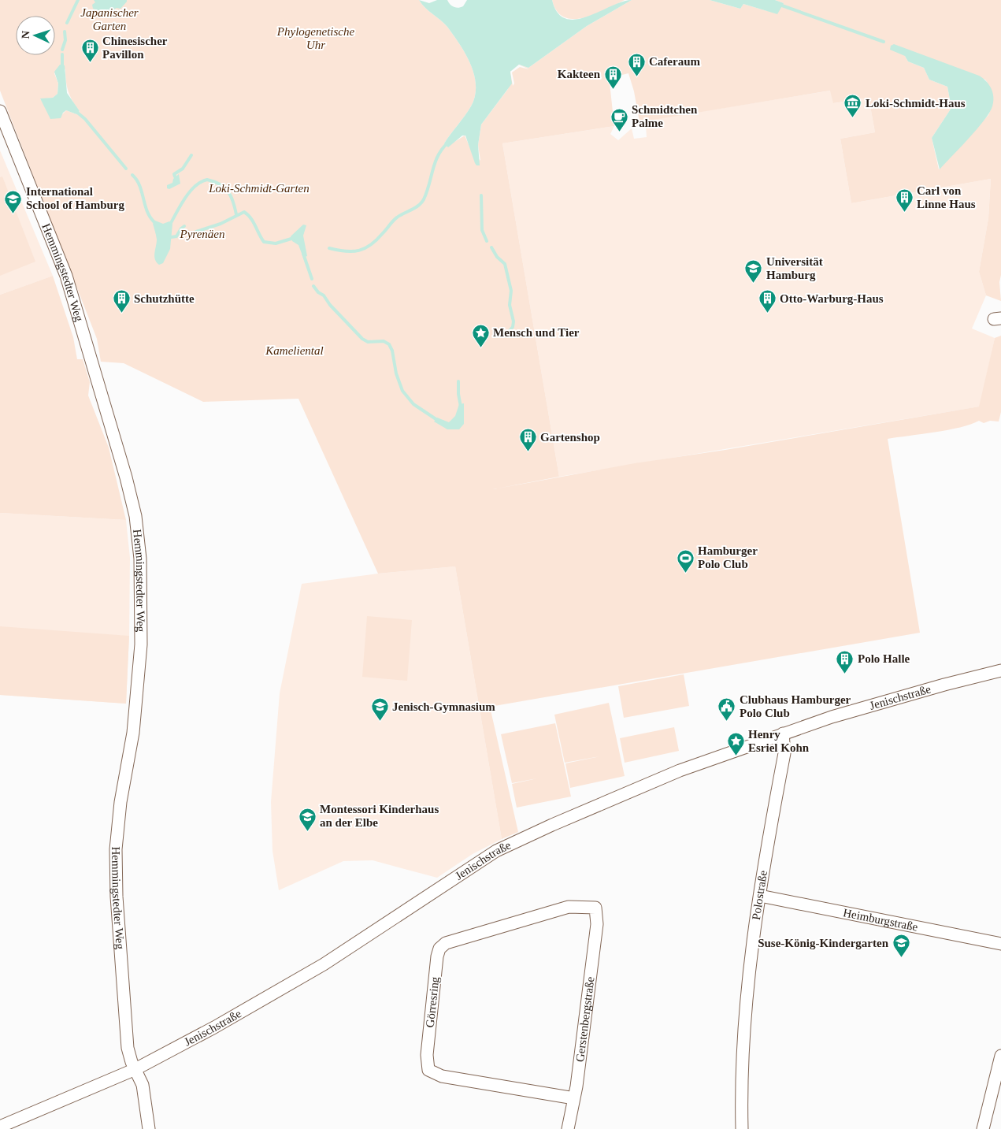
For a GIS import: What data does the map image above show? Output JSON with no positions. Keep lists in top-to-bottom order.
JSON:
{
  "streets": {
    "street": [
      "Hemmingstedter Weg",
      "Jenischstraße",
      "Polostraße",
      "Heimburgstraße",
      "Görresring",
      "Gerstenbergstraße"
    ]
  },
  "crossings": [
    ["Hemmingstedter Weg", "Jenischstraße"],
    ["Jenischstraße", "Polostraße"],
    ["Polostraße", "Heimburgstraße"],
    ["Görresring", "Gerstenbergstraße"]
  ],
  "parks": [
    "Japanischer Garten",
    "Phylogenetische Uhr",
    "Loki-Schmidt-Garten",
    "Pyrenäen",
    "Kameliental"
  ],
  "places": {
    "building": [
      "Chinesischer Pavillon",
      "Caferaum",
      "Kakteen",
      "Carl von Linne Haus",
      "Schutzhütte",
      "Otto-Warburg-Haus",
      "Gartenshop",
      "Polo Halle"
    ],
    "museum": ["Loki-Schmidt-Haus"],
    "cafe": ["Schmidtchen Palme"],
    "school or university": [
      "International School of Hamburg",
      "Universität Hamburg",
      "Jenisch-Gymnasium",
      "Montessori Kinderhaus an der Elbe",
      "Suse-König-Kindergarten"
    ],
    "place": ["Mensch und Tier", "Henry Esriel Kohn"],
    "sports": ["Hamburger Polo Club"],
    "public building": ["Clubhaus Hamburger Polo Club"]
  },
  "north": "left"
}
